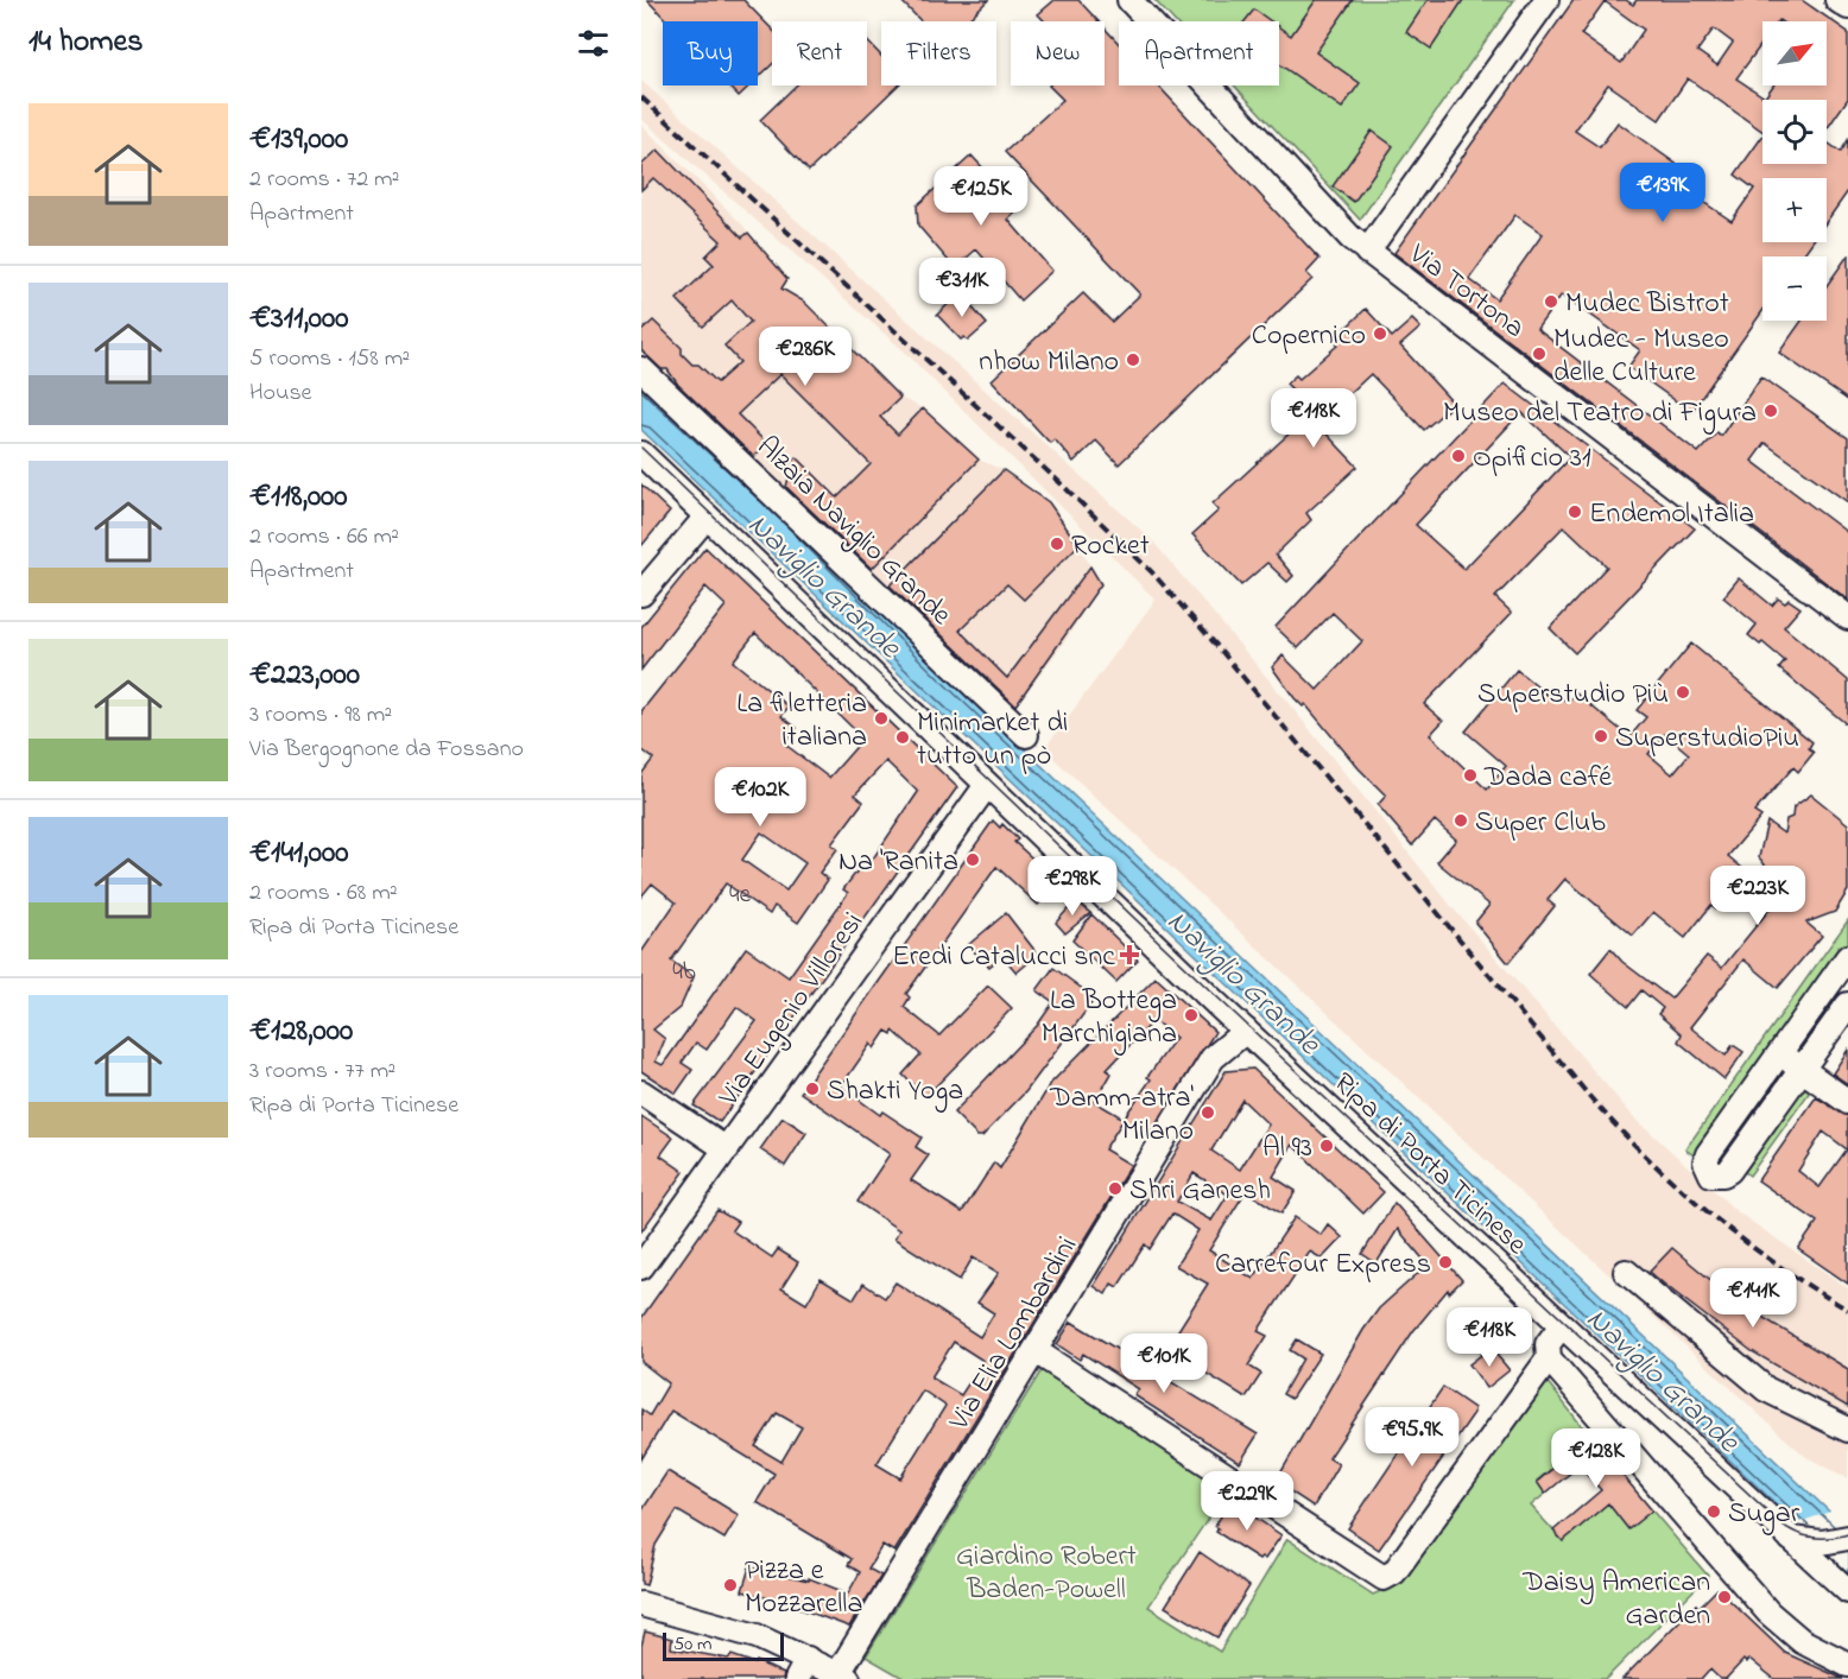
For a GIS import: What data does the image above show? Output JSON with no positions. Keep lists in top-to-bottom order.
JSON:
{
  "streets": {
    "street": [
      "Via Tortona",
      "Alzaia Naviglio Grande",
      "Via Eugenio Villoresi",
      "Ripa di Porta Ticinese",
      "Via Elia Lombardini"
    ]
  },
  "crossings": [
    ["Via Eugenio Villoresi", "Ripa di Porta Ticinese"],
    ["Ripa di Porta Ticinese", "Via Elia Lombardini"]
  ],
  "water": ["Naviglio Grande"],
  "parks": ["Giardino Robert Baden-Powell"],
  "places": {
    "other": [
      "Mudec Bistrot",
      "Copernico",
      "Mudec - Museo delle Culture",
      "nhow Milano",
      "Museo del Teatro di Figura",
      "Opificio 31",
      "Endemol Italia",
      "Rocket",
      "Superstudio Più",
      "La filetteria italiana",
      "SuperstudioPiu",
      "Minimarket di tutto un pò",
      "Dada café",
      "Super Club",
      "Na 'Ranita",
      "La Bottega Marchigiana",
      "Shakti Yoga",
      "Damm-atra' Milano",
      "Al 93",
      "Shri Ganesh",
      "Carrefour Express",
      "Sugar",
      "Pizza e Mozzarella",
      "Daisy American Garden"
    ],
    "health": ["Eredi Catalucci snc"]
  },
  "house_numbers": ["4e", "4b"],
  "scale_bar": "50 m",
  "north": "top right",
  "page": {
    "heading": "14 homes",
    "map_buttons": ["+", "−"],
    "chip": [
      "Buy",
      "Rent",
      "Filters",
      "New",
      "Apartment"
    ],
    "list": [
      {
        "name": "€139,000",
        "note": "2 rooms · 72 m² · Apartment"
      },
      {
        "name": "€311,000",
        "note": "5 rooms · 158 m² · House"
      },
      {
        "name": "€118,000",
        "note": "2 rooms · 66 m² · Apartment"
      },
      {
        "name": "€223,000",
        "note": "3 rooms · 98 m² · Via Bergognone da Fossano"
      },
      {
        "name": "€141,000",
        "note": "2 rooms · 68 m² · Ripa di Porta Ticinese"
      },
      {
        "name": "€128,000",
        "note": "3 rooms · 77 m² · Ripa di Porta Ticinese"
      }
    ],
    "price": [
      "€139K",
      "€125K",
      "€311K",
      "€286K",
      "€118K",
      "€102K",
      "€298K",
      "€223K",
      "€141K",
      "€118K",
      "€101K",
      "€95.9K",
      "€128K",
      "€229K"
    ],
    "scale": "50 m"
  }
}
